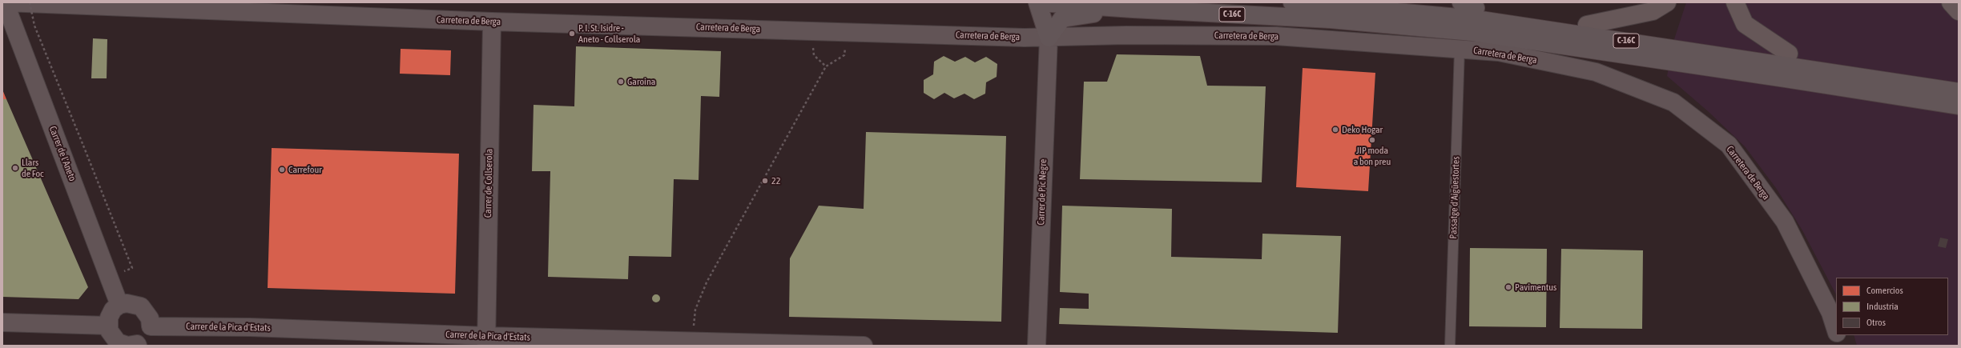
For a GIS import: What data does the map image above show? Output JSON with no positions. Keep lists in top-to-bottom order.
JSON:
{
  "streets": {
    "main road": ["C-16C"],
    "street": [
      "Carretera de Berga",
      "Carrer de l'Aneto",
      "Carrer de Collserola",
      "Carrer de Pic Negre",
      "Carrer de la Pica d'Estats"
    ],
    "lane": ["Passatge d'Aigüestortes"]
  },
  "crossings": [
    ["Carretera de Berga", "Carrer de l'Aneto"],
    ["Carretera de Berga", "Carrer de Collserola"],
    ["Carretera de Berga", "Carrer de Pic Negre"],
    ["Carretera de Berga", "Passatge d'Aigüestortes"],
    ["Carrer de l'Aneto", "Carrer de la Pica d'Estats"],
    ["Carrer de Collserola", "Carrer de la Pica d'Estats"]
  ],
  "places": [
    "P. I. St. Isidre - Aneto - Collserola",
    "Garoina",
    "Deko Hogar",
    "JIP moda a bon preu",
    "Llars de Foc",
    "Carrefour",
    "22",
    "Pavimentus"
  ],
  "legend": ["Comercios", "Industria", "Otros"]
}
